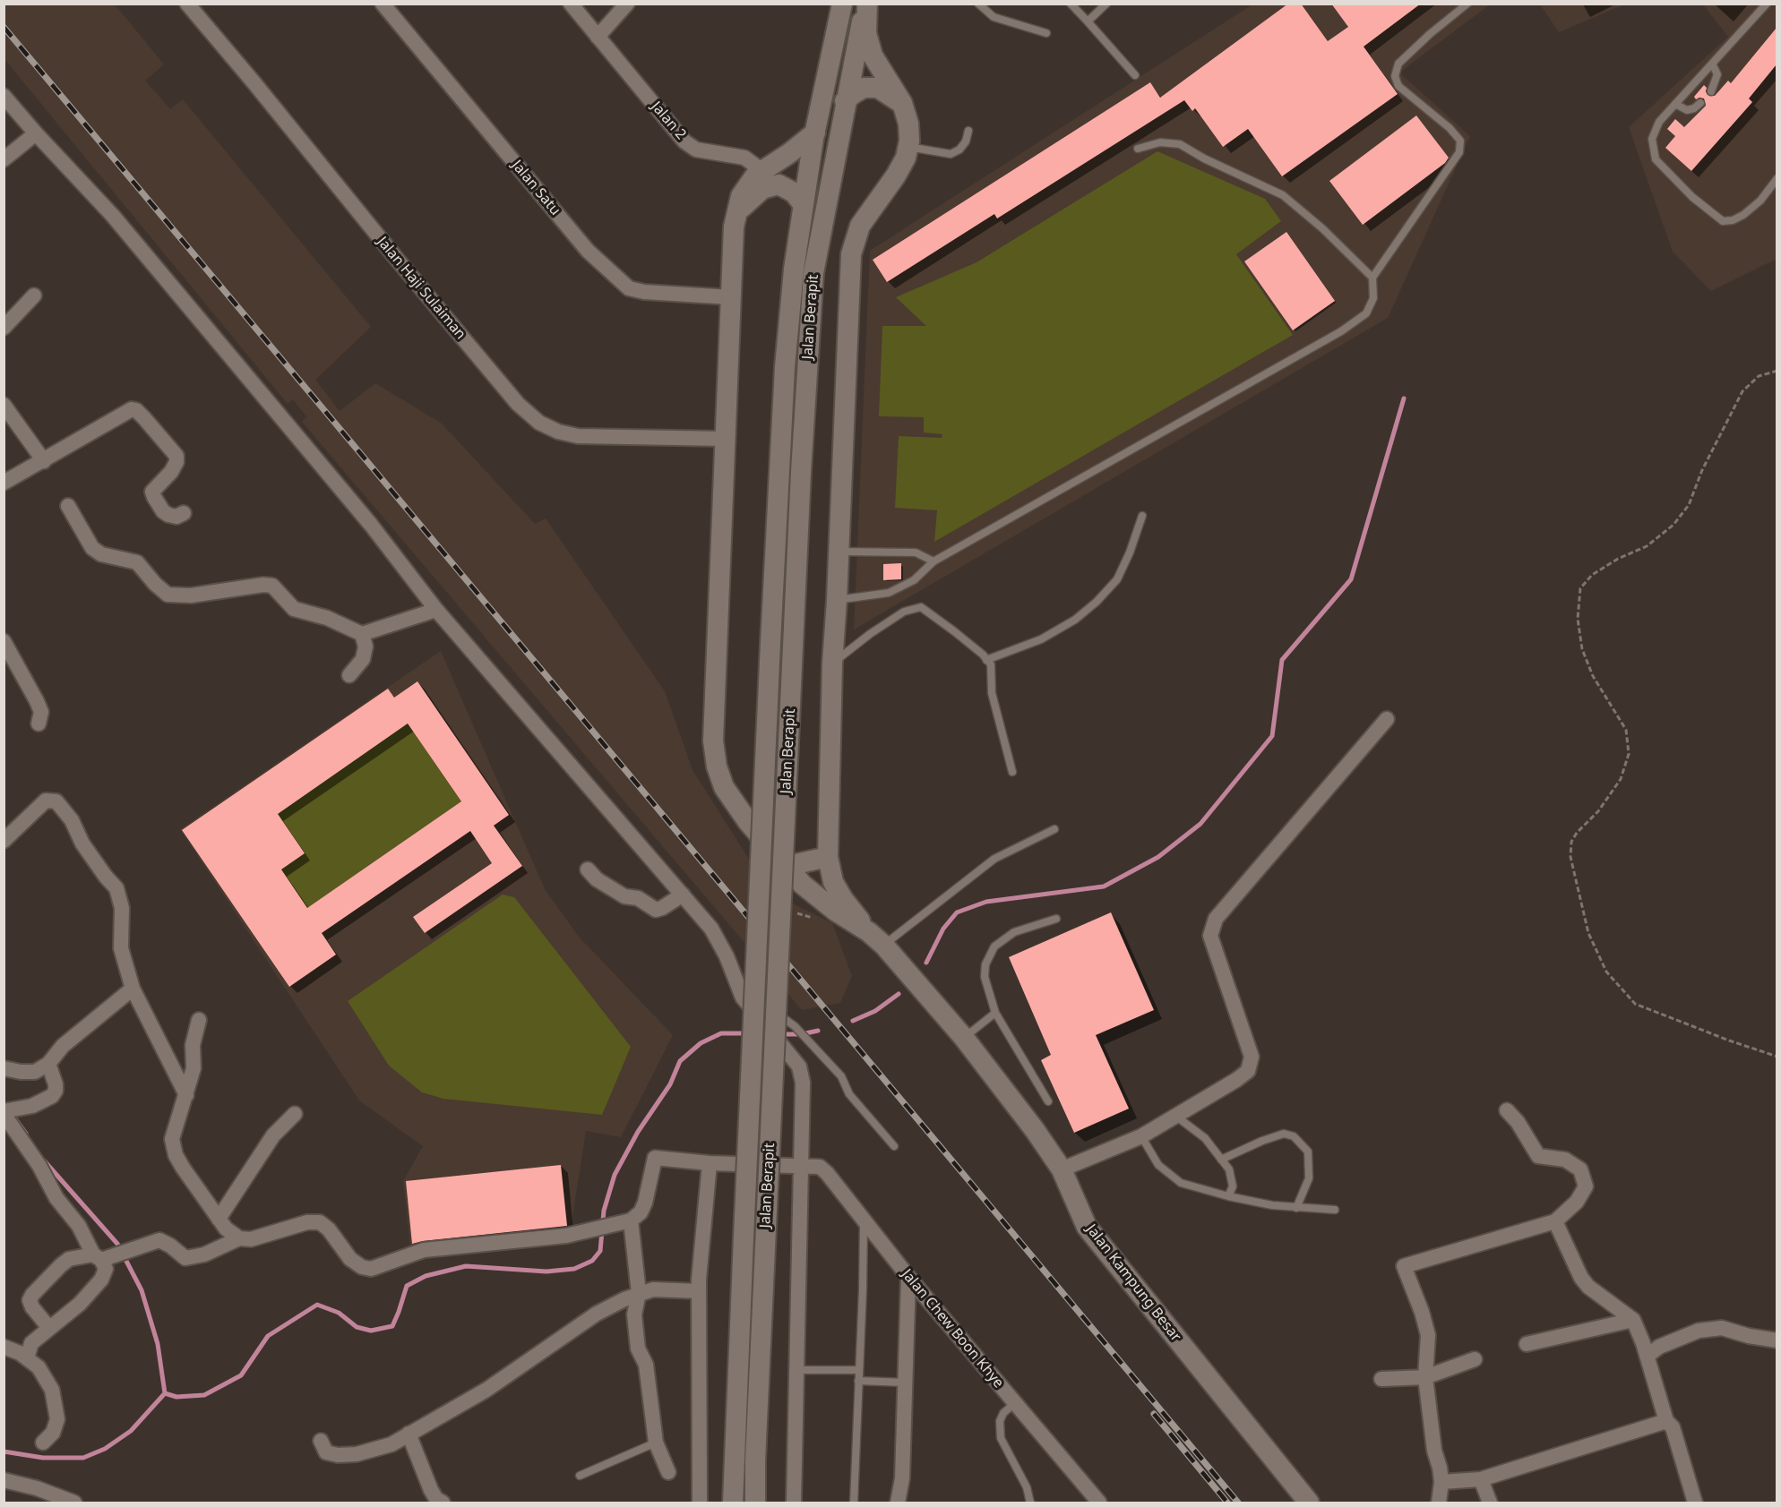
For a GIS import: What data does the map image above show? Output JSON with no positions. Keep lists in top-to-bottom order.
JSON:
{
  "streets": {
    "main road": ["Jalan Berapit", "Jalan Kampung Besar"],
    "street": [
      "Jalan 2",
      "Jalan Satu",
      "Jalan Haji Sulaiman",
      "Jalan Chew Boon Khye"
    ]
  }
}
